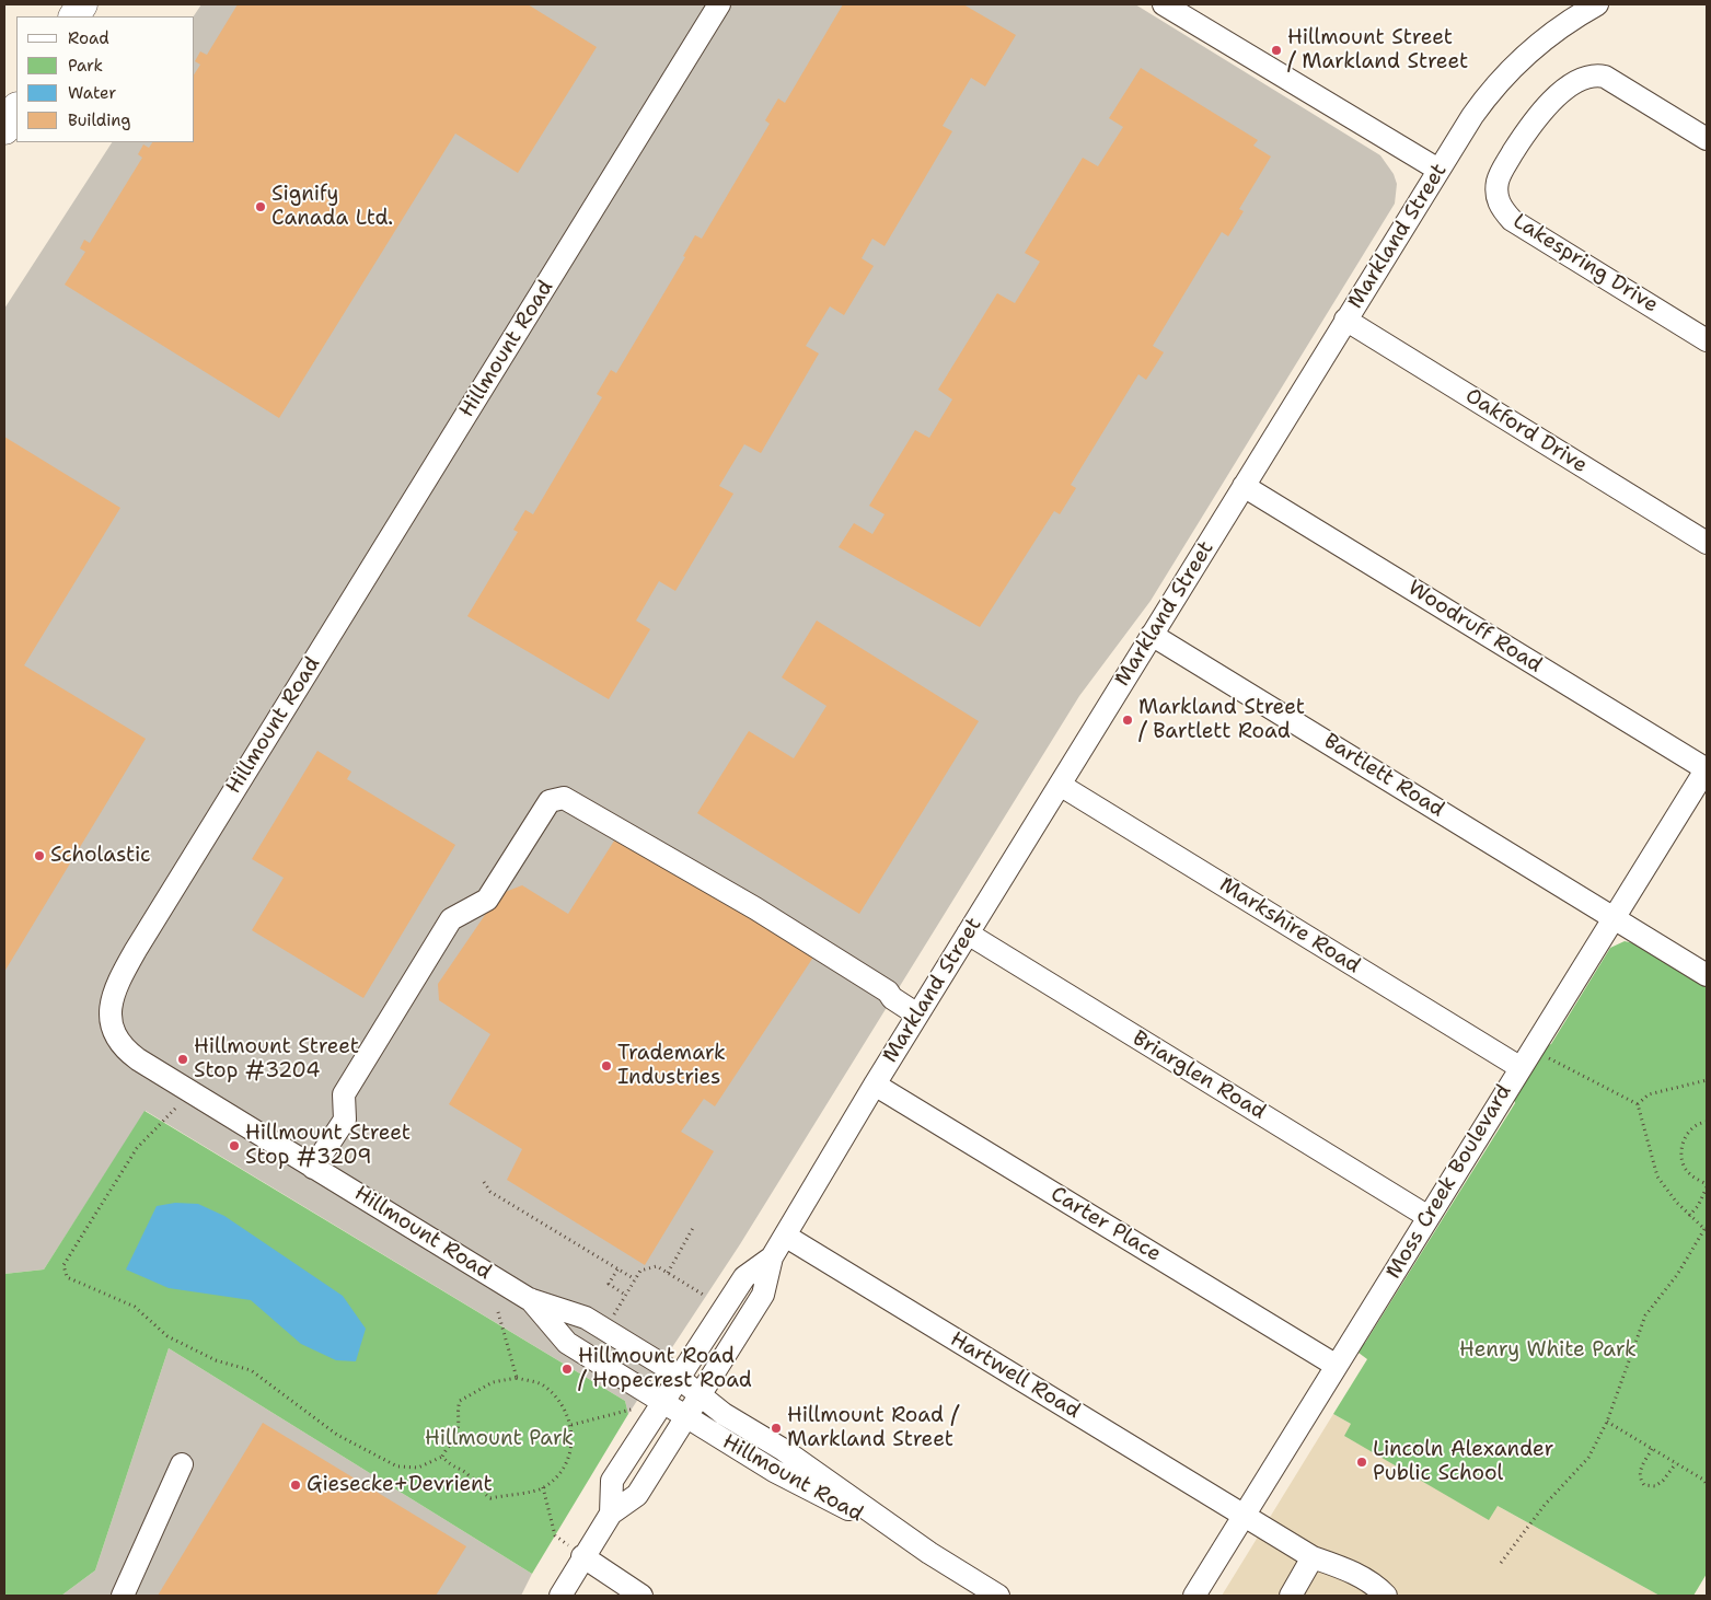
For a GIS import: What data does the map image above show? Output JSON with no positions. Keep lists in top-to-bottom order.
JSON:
{
  "streets": {
    "street": [
      "Markland Street",
      "Lakespring Drive",
      "Hillmount Road",
      "Oakford Drive",
      "Woodruff Road",
      "Bartlett Road",
      "Markshire Road",
      "Briarglen Road",
      "Moss Creek Boulevard",
      "Carter Place",
      "Hartwell Road"
    ]
  },
  "crossings": [
    ["Markland Street", "Hillmount Road"],
    ["Markland Street", "Oakford Drive"],
    ["Markland Street", "Woodruff Road"],
    ["Markland Street", "Bartlett Road"],
    ["Markland Street", "Markshire Road"],
    ["Markland Street", "Briarglen Road"],
    ["Markland Street", "Carter Place"],
    ["Markland Street", "Hartwell Road"],
    ["Woodruff Road", "Moss Creek Boulevard"],
    ["Bartlett Road", "Moss Creek Boulevard"],
    ["Markshire Road", "Moss Creek Boulevard"],
    ["Briarglen Road", "Moss Creek Boulevard"],
    ["Moss Creek Boulevard", "Carter Place"],
    ["Moss Creek Boulevard", "Hartwell Road"]
  ],
  "parks": ["Henry White Park", "Hillmount Park"],
  "places": [
    "Hillmount Street / Markland Street",
    "Signify Canada Ltd.",
    "Markland Street / Bartlett Road",
    "Scholastic",
    "Hillmount Street Stop #3204",
    "Trademark Industries",
    "Hillmount Street Stop #3209",
    "Hillmount Road / Hopecrest Road",
    "Hillmount Road / Markland Street",
    "Lincoln Alexander Public School",
    "Giesecke+Devrient"
  ],
  "legend": [
    "Road",
    "Park",
    "Water",
    "Building"
  ]
}
